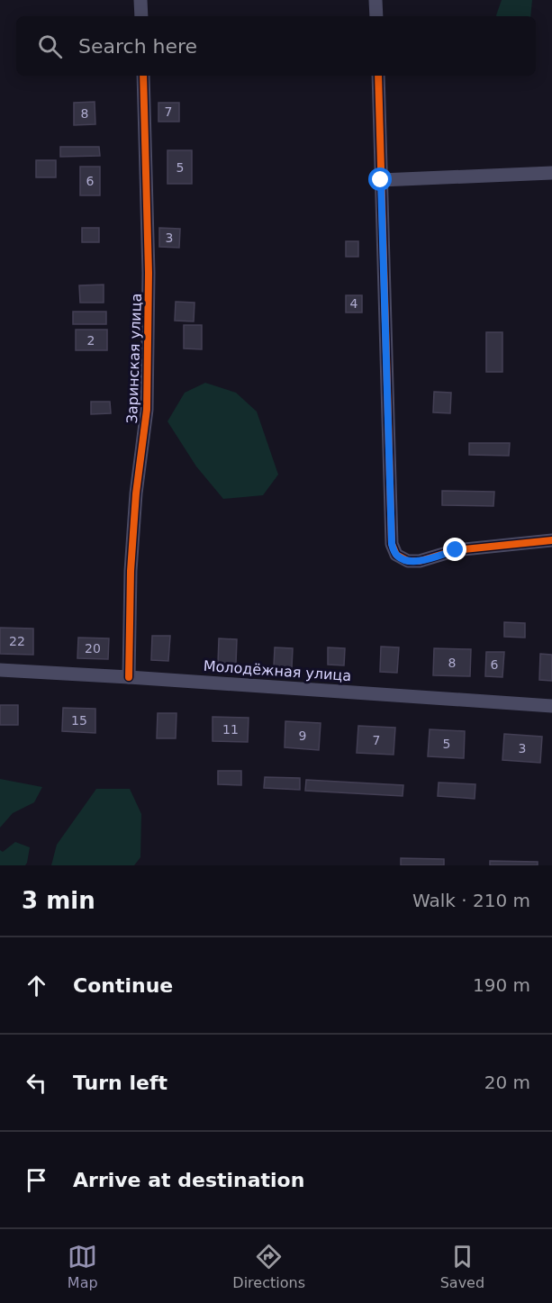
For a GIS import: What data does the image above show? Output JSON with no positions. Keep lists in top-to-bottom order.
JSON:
{
  "streets": {
    "street": ["Заринская улица", "Молодёжная улица"]
  },
  "crossings": [
    ["Заринская улица", "Молодёжная улица"]
  ],
  "house_numbers": [
    "7",
    "8",
    "5",
    "6",
    "3",
    "4",
    "2",
    "22",
    "20",
    "8",
    "6",
    "15",
    "11",
    "9",
    "7",
    "5",
    "3"
  ],
  "page": {
    "search": "Search here",
    "heading": ["3 min", "Walk · 210 m"],
    "list": [
      ["Continue", "190 m"],
      ["Turn left", "20 m"],
      "Arrive at destination"
    ],
    "nav": ["Map", "Directions", "Saved"]
  }
}
